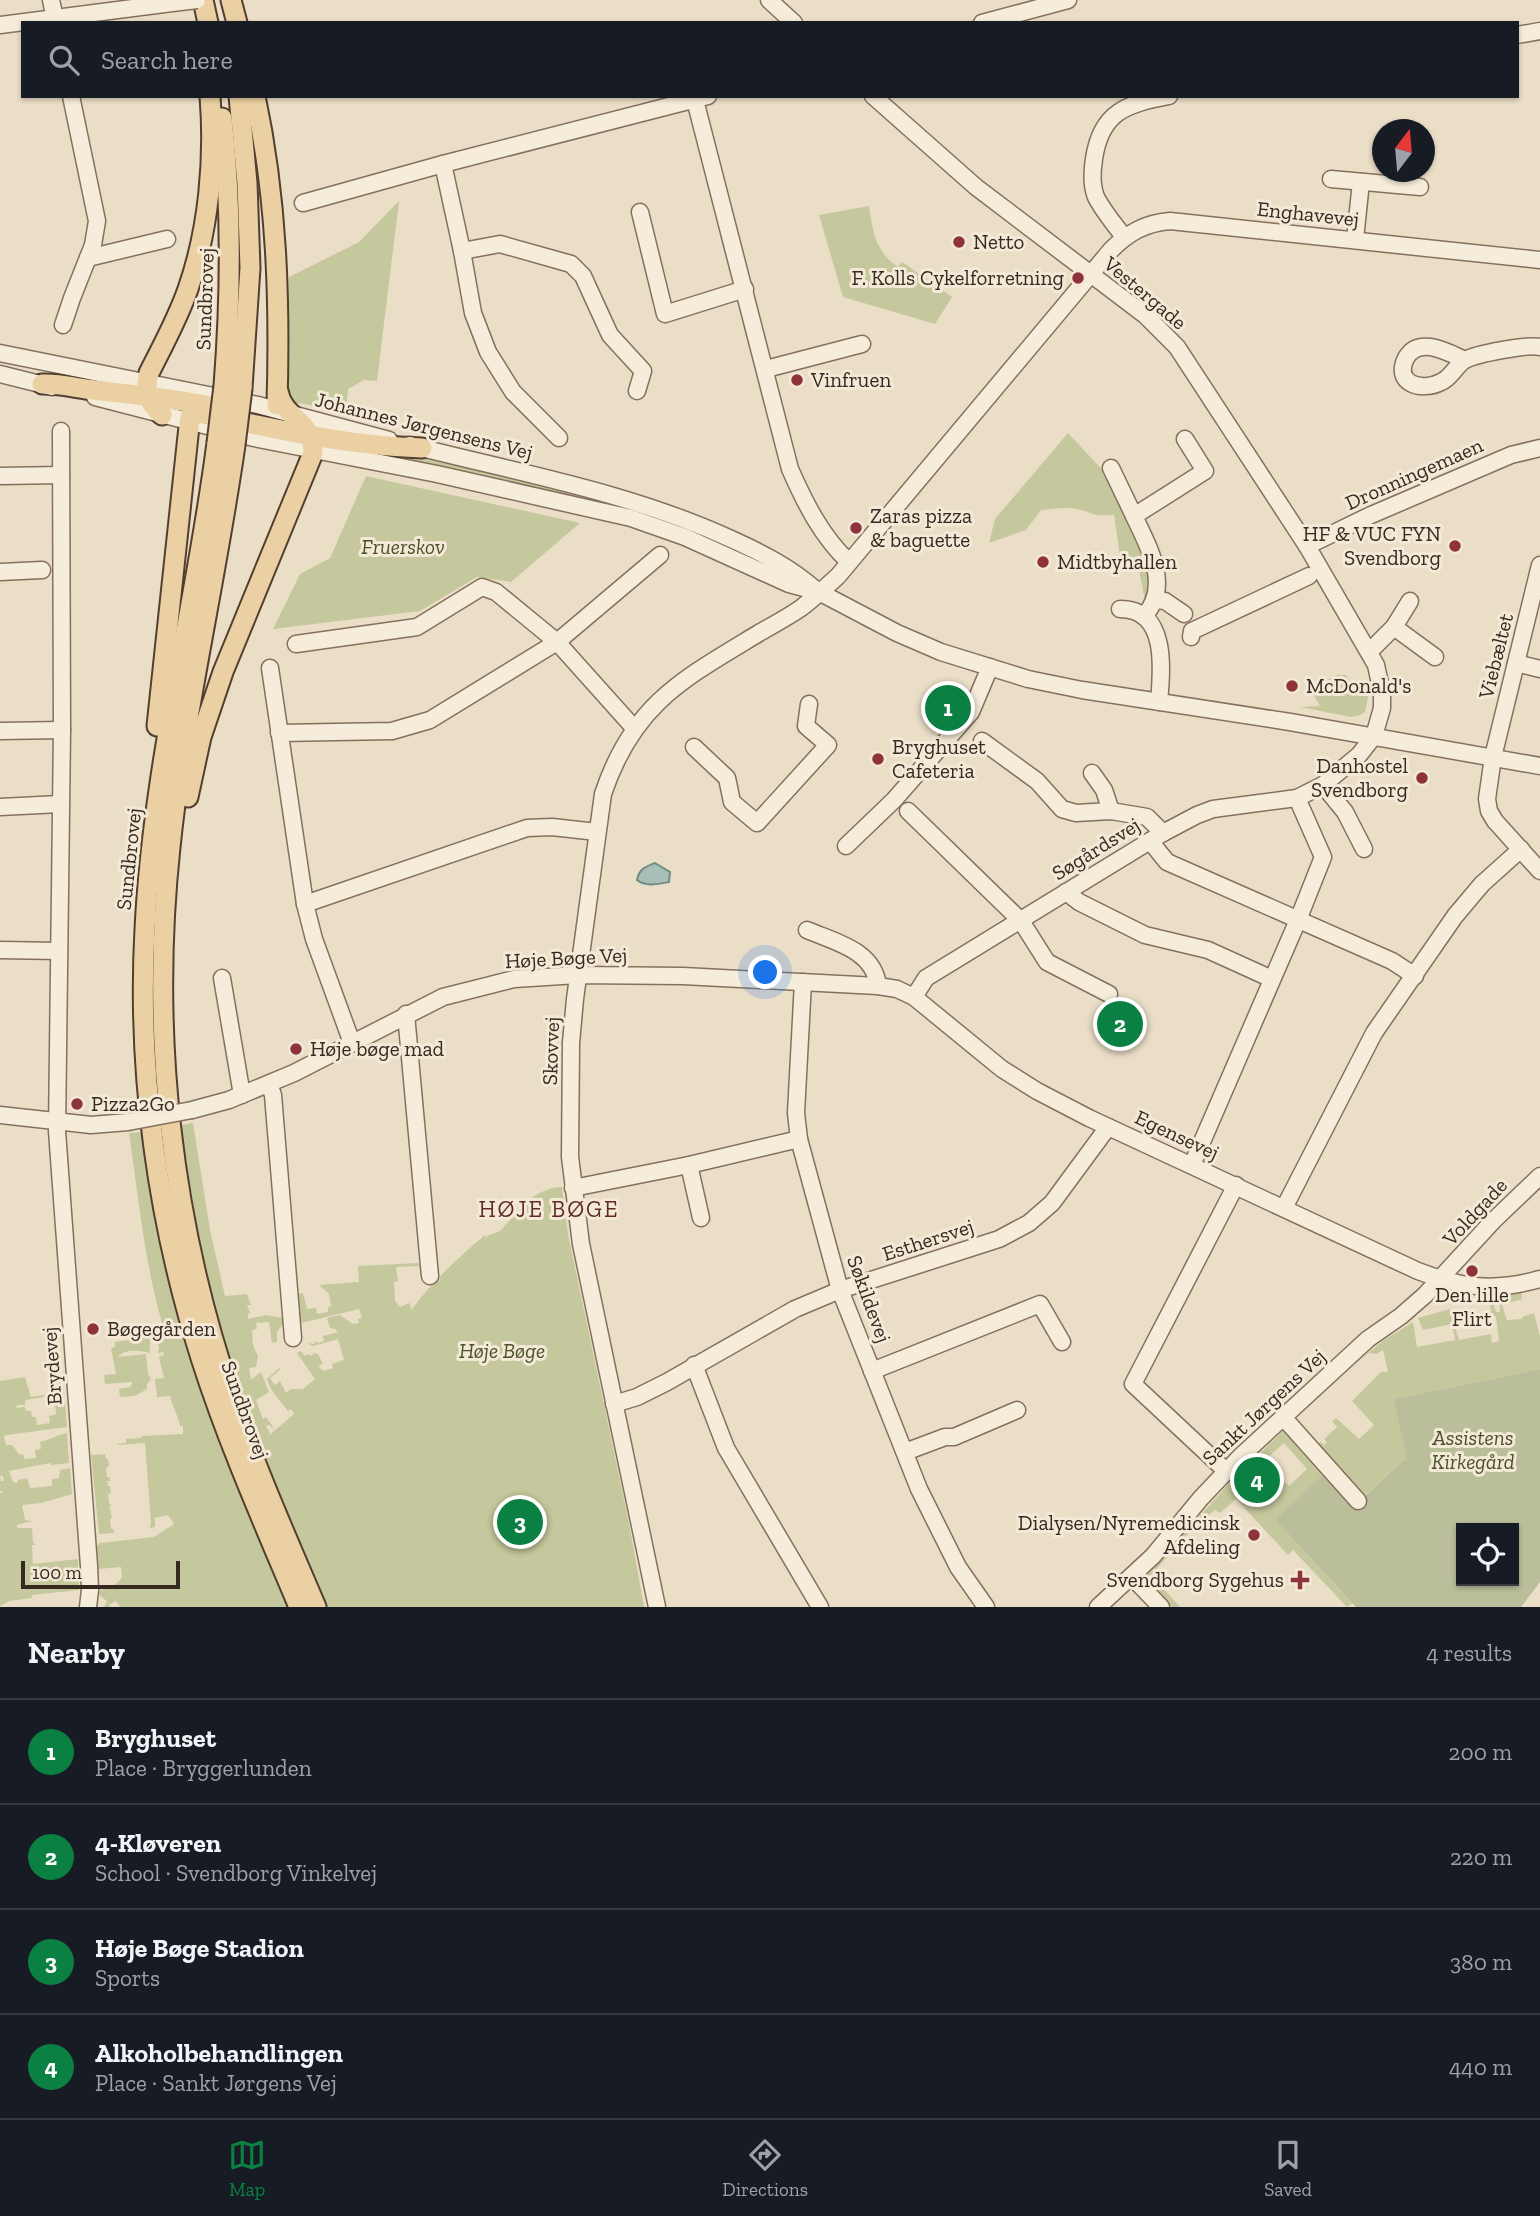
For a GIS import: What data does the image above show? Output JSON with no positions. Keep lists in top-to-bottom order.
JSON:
{
  "streets": {
    "main road": ["Sundbrovej"],
    "street": [
      "Enghavevej",
      "Vestergade",
      "Johannes Jørgensens Vej",
      "Dronningemaen",
      "Viebæltet",
      "Søgårdsvej",
      "Høje Bøge Vej",
      "Skovvej",
      "Egensevej",
      "Voldgade",
      "Esthersvej",
      "Søkildevej",
      "Brydevej",
      "Sankt Jørgens Vej"
    ]
  },
  "crossings": [
    ["Enghavevej", "Vestergade"],
    ["Enghavevej", "Skovvej"],
    ["Vestergade", "Johannes Jørgensens Vej"],
    ["Vestergade", "Dronningemaen"],
    ["Vestergade", "Søgårdsvej"],
    ["Johannes Jørgensens Vej", "Søgårdsvej"],
    ["Johannes Jørgensens Vej", "Skovvej"],
    ["Søgårdsvej", "Høje Bøge Vej"],
    ["Søgårdsvej", "Egensevej"],
    ["Høje Bøge Vej", "Skovvej"],
    ["Høje Bøge Vej", "Egensevej"],
    ["Høje Bøge Vej", "Søkildevej"],
    ["Høje Bøge Vej", "Brydevej"],
    ["Skovvej", "Esthersvej"],
    ["Egensevej", "Voldgade"],
    ["Egensevej", "Esthersvej"],
    ["Egensevej", "Sankt Jørgens Vej"],
    ["Voldgade", "Sankt Jørgens Vej"],
    ["Esthersvej", "Søkildevej"]
  ],
  "districts": ["HØJE BØGE"],
  "parks": ["Fruerskov", "Høje Bøge", "Assistens Kirkegård"],
  "places": {
    "other": [
      "Netto",
      "F. Kolls Cykelforretning",
      "Vinfruen",
      "Zaras pizza & baguette",
      "HF & VUC FYN Svendborg",
      "Midtbyhallen",
      "McDonald's",
      "Bryghuset Cafeteria",
      "Danhostel Svendborg",
      "Høje bøge mad",
      "Pizza2Go",
      "Den lille Flirt",
      "Bøgegården",
      "Dialysen/Nyremedicinsk Afdeling"
    ],
    "health": ["Svendborg Sygehus"]
  },
  "scale_bar": "100 m",
  "north": "top",
  "page": {
    "search": "Search here",
    "pins": [
      "1",
      "2",
      "4",
      "3"
    ],
    "scale": "100 m",
    "heading": ["Nearby", "4 results"],
    "list": [
      {
        "mark": "1",
        "name": "Bryghuset",
        "note": "Place · Bryggerlunden",
        "value": "200 m"
      },
      {
        "mark": "2",
        "name": "4-Kløveren",
        "note": "School · Svendborg Vinkelvej",
        "value": "220 m"
      },
      {
        "mark": "3",
        "name": "Høje Bøge Stadion",
        "note": "Sports",
        "value": "380 m"
      },
      {
        "mark": "4",
        "name": "Alkoholbehandlingen",
        "note": "Place · Sankt Jørgens Vej",
        "value": "440 m"
      }
    ],
    "nav": ["Map", "Directions", "Saved"]
  }
}
